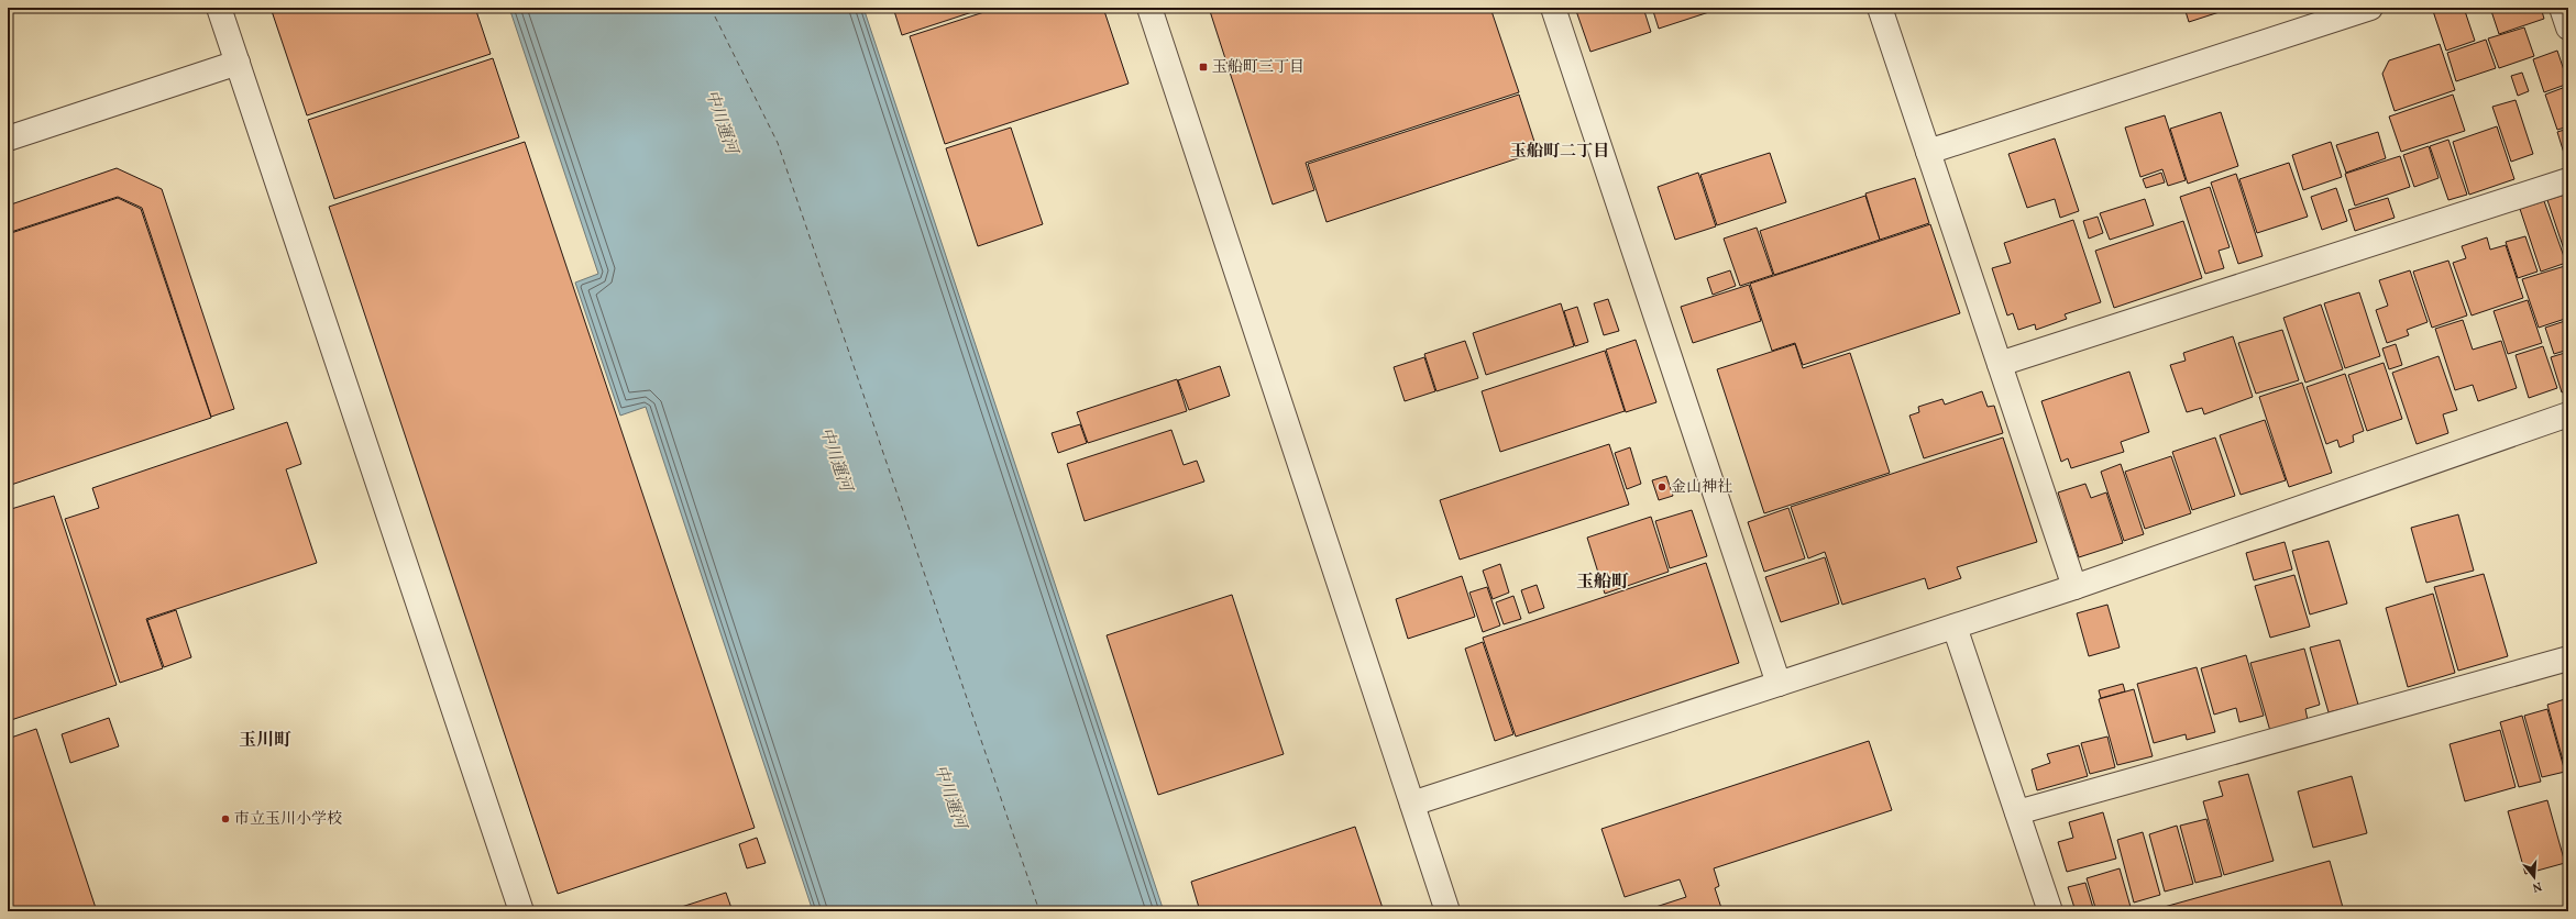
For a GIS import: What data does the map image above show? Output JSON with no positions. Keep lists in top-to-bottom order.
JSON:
{
  "districts": ["玉船町二丁目", "玉船町", "玉川町"],
  "water": ["中川運河"],
  "places": {
    "transit": ["玉船町三丁目"],
    "other": ["金山神社", "市立玉川小学校"]
  },
  "north": "bottom"
}
